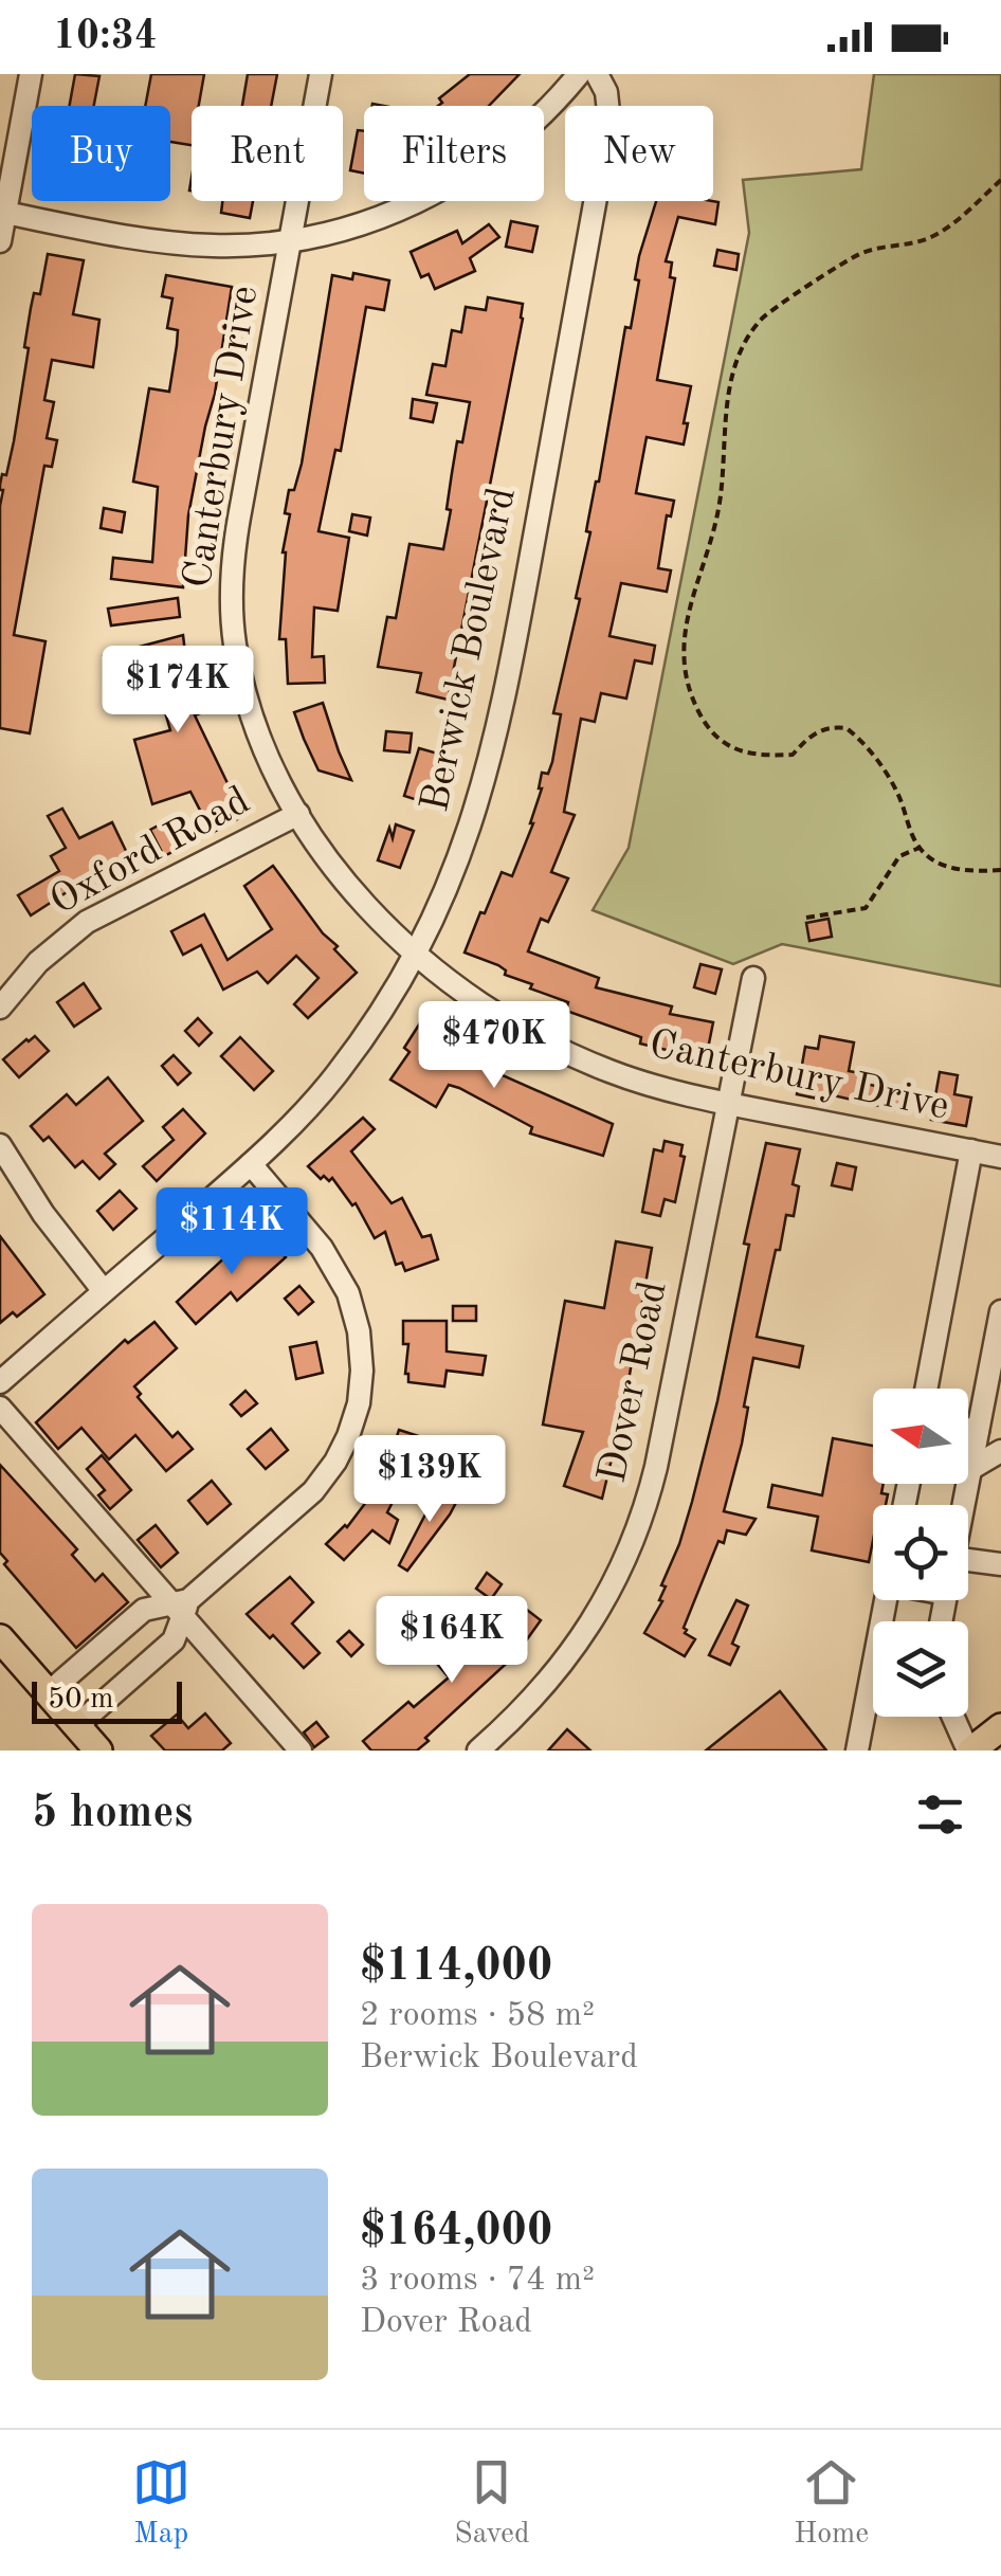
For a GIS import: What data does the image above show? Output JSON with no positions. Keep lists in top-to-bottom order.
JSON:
{
  "streets": {
    "street": [
      "Canterbury Drive",
      "Berwick Boulevard",
      "Oxford Road",
      "Dover Road"
    ]
  },
  "crossings": [
    ["Canterbury Drive", "Berwick Boulevard"],
    ["Canterbury Drive", "Oxford Road"],
    ["Canterbury Drive", "Dover Road"]
  ],
  "scale_bar": "50 m",
  "north": "left",
  "page": {
    "status": "10:34",
    "chip": [
      "Buy",
      "Rent",
      "Filters",
      "New"
    ],
    "price": [
      "$174K",
      "$470K",
      "$114K",
      "$139K",
      "$164K"
    ],
    "scale": "50 m",
    "heading": "5 homes",
    "list": [
      {
        "name": "$114,000",
        "note": "2 rooms · 58 m² · Berwick Boulevard"
      },
      {
        "name": "$164,000",
        "note": "3 rooms · 74 m² · Dover Road"
      }
    ],
    "tabs": ["Map", "Saved", "Home"]
  }
}
